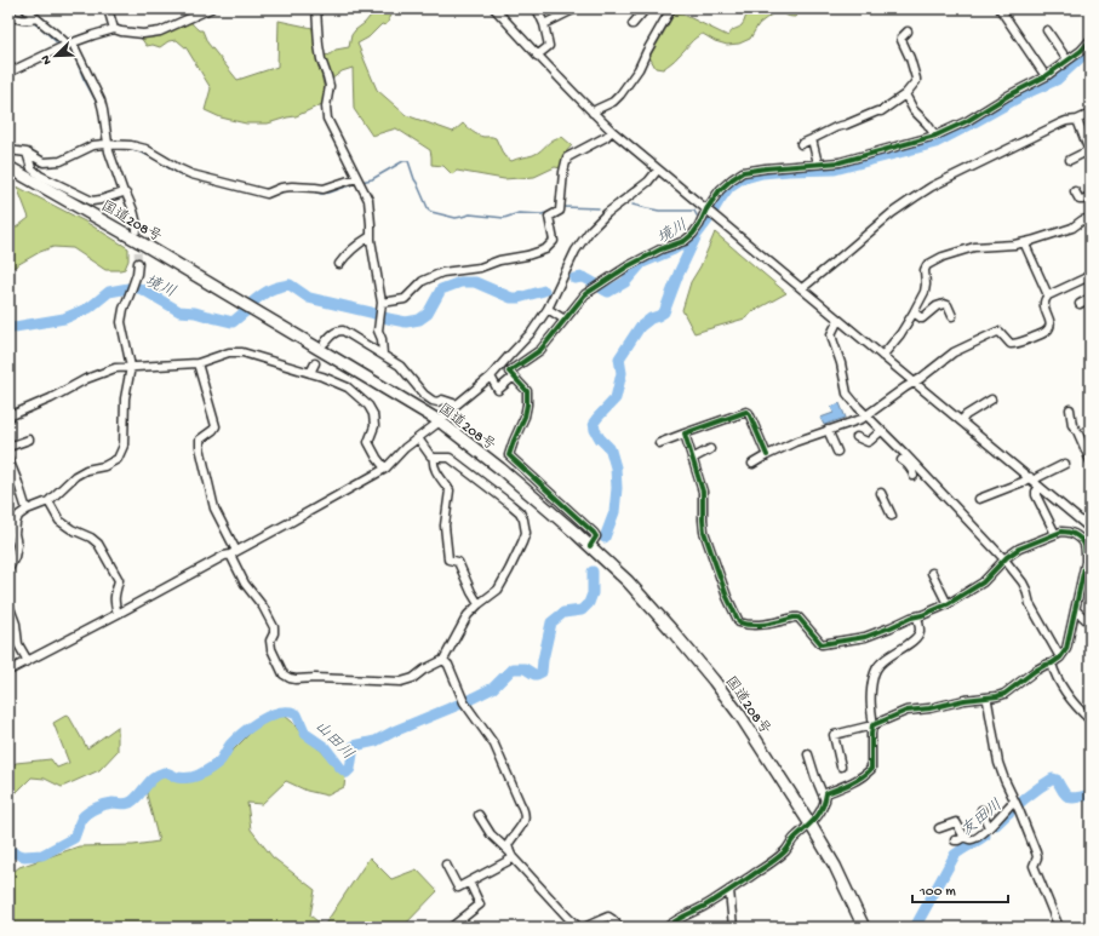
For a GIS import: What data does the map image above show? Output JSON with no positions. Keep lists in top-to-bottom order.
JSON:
{
  "streets": {
    "highway": ["国道208号"]
  },
  "water": ["境川", "山田川", "友田川"],
  "scale_bar": "100 m",
  "north": "bottom left"
}
